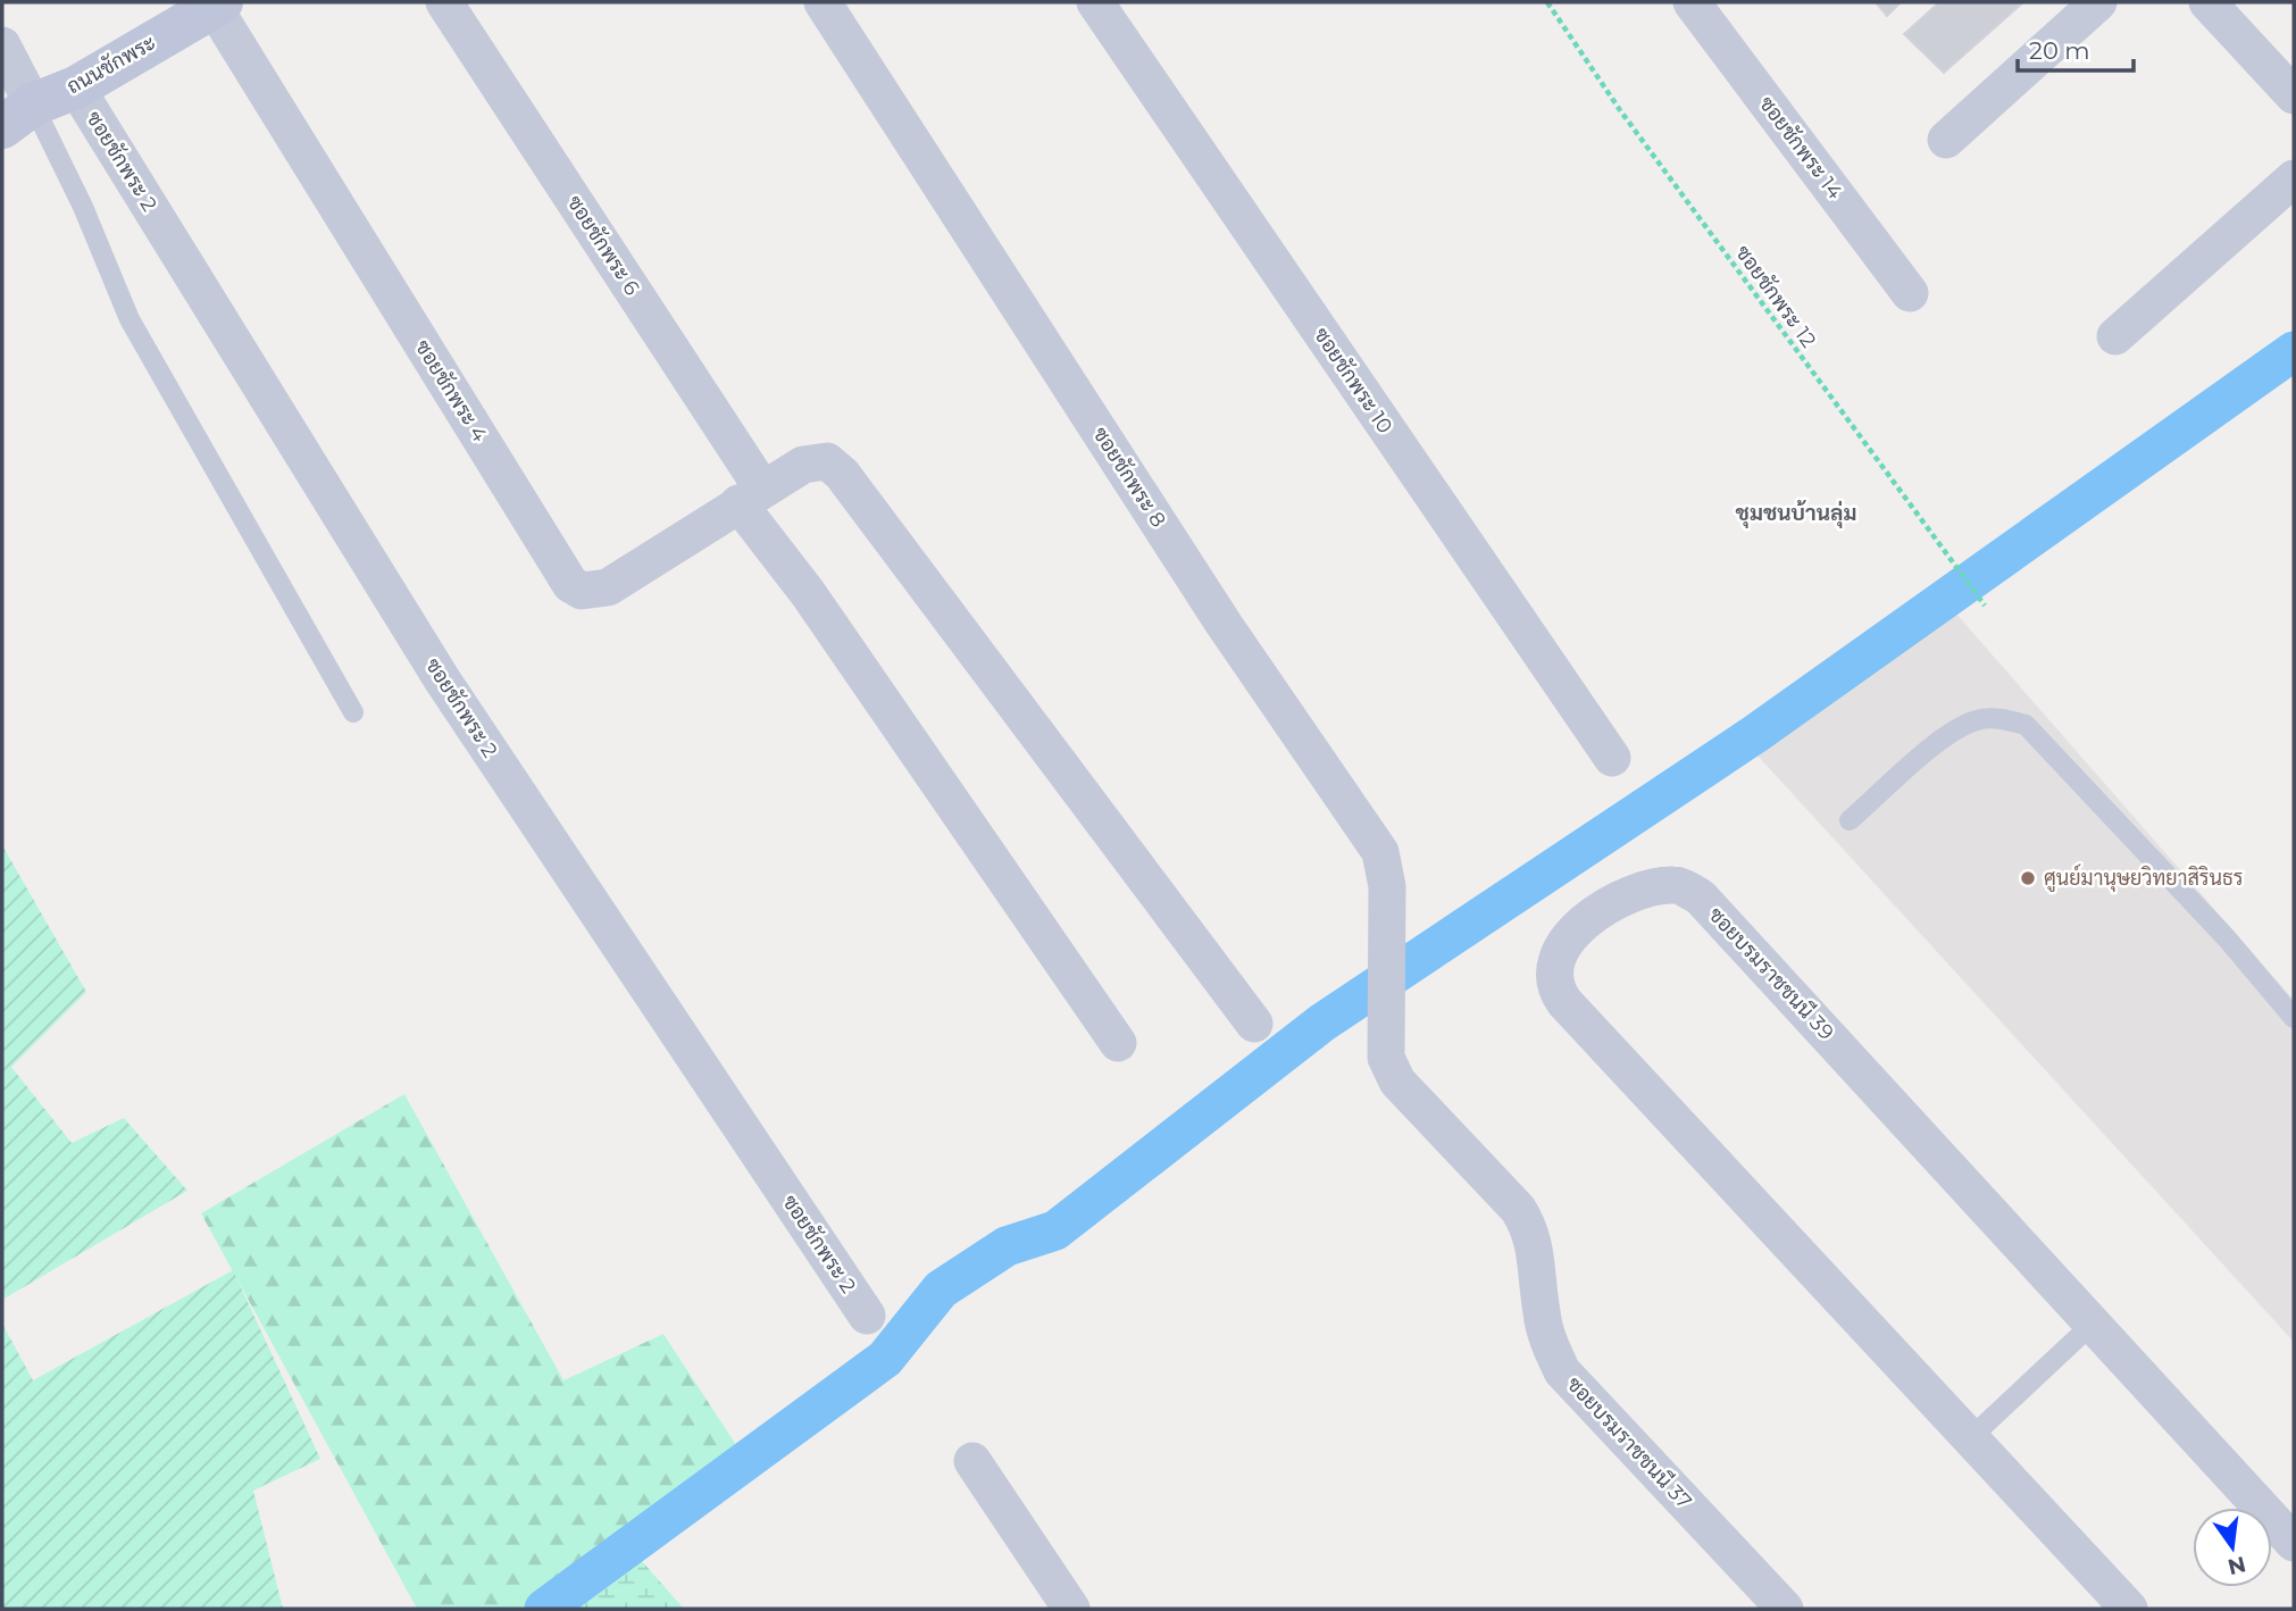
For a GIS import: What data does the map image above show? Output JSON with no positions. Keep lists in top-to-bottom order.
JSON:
{
  "streets": {
    "street": [
      "ถนนชักพระ",
      "ซอยชักพระ 14",
      "ซอยชักพระ 2",
      "ซอยชักพระ 6",
      "ซอยชักพระ 10",
      "ซอยชักพระ 4",
      "ซอยชักพระ 8",
      "ซอยบรมราชชนนี 39",
      "ซอยบรมราชชนนี 37"
    ],
    "path": ["ซอยชักพระ 12"]
  },
  "crossings": [
    ["ถนนชักพระ", "ซอยชักพระ 2"],
    ["ถนนชักพระ", "ซอยชักพระ 4"],
    ["ซอยชักพระ 6", "ซอยชักพระ 4"],
    ["ซอยชักพระ 8", "ซอยบรมราชชนนี 37"]
  ],
  "districts": ["ชุมชนบ้านลุ่ม"],
  "places": ["ศูนย์มานุษยวิทยาสิรินธร"],
  "scale_bar": "20 m",
  "north": "bottom"
}
